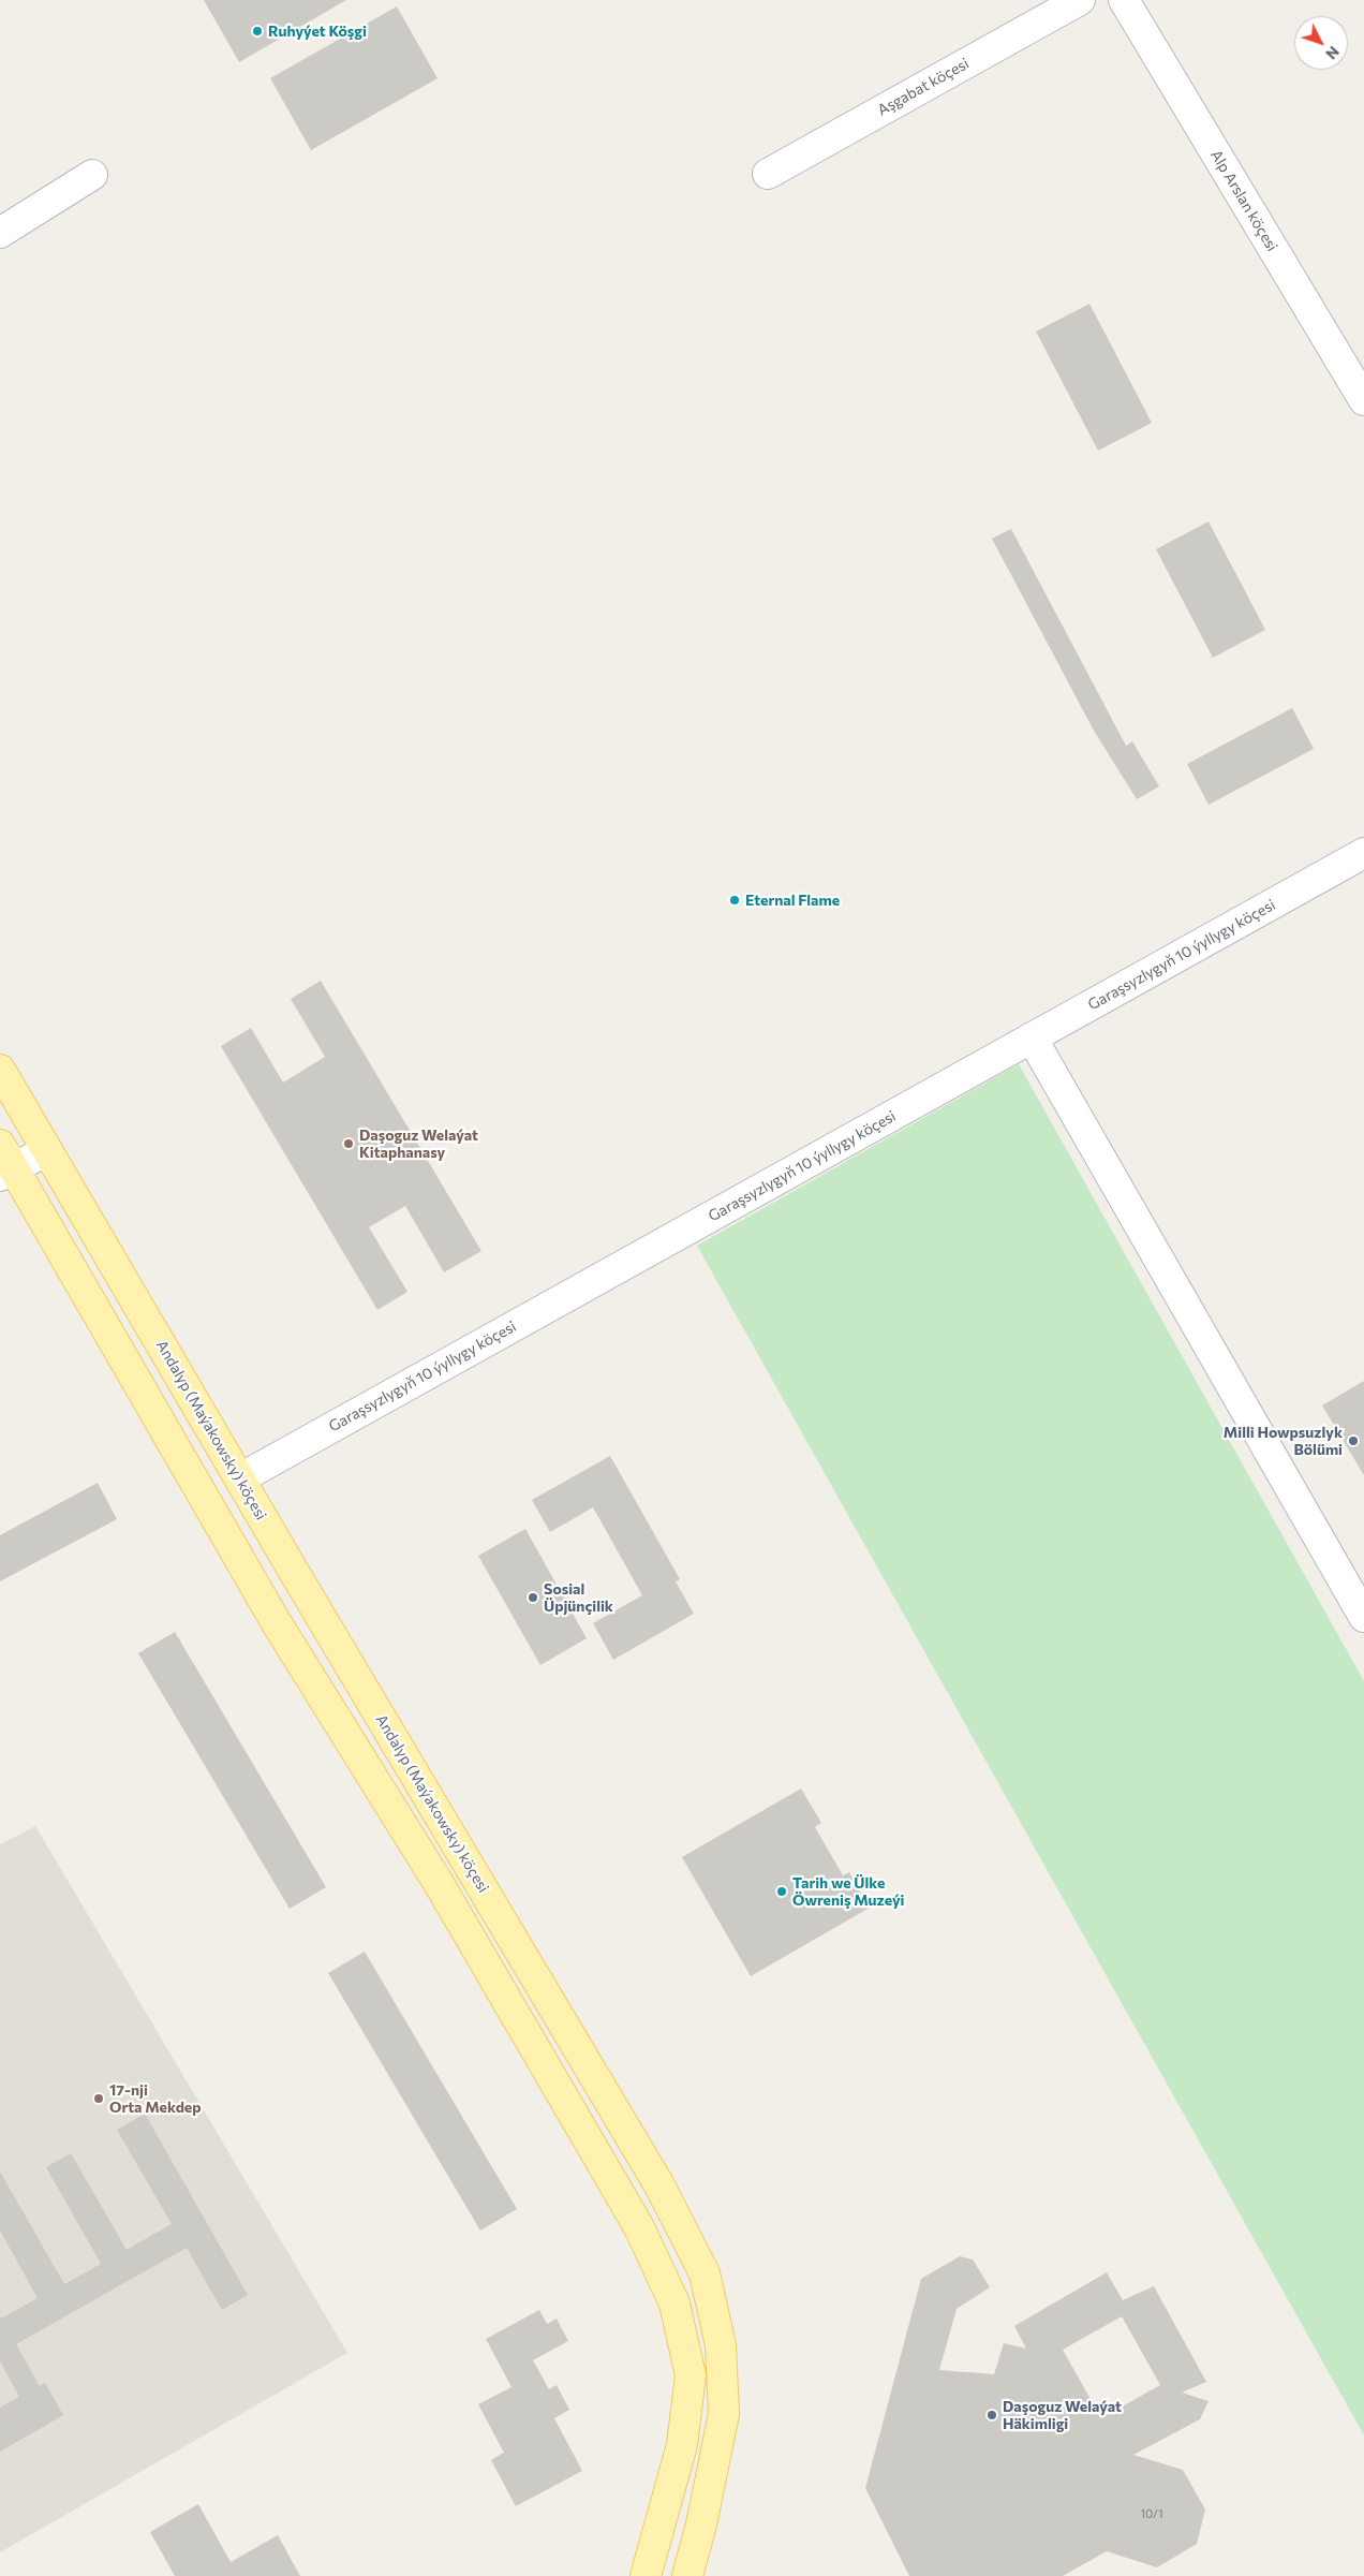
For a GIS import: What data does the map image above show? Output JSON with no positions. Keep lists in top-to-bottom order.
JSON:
{
  "streets": {
    "main road": ["Andalyp (Maýakowsky) köçesi"],
    "street": ["Aşgabat köçesi", "Alp Arslan köçesi", "Garaşsyzlygyň 10 ýyllygy köçesi"]
  },
  "crossings": [
    ["Garaşsyzlygyň 10 ýyllygy köçesi", "Andalyp (Maýakowsky) köçesi"]
  ],
  "places": [
    "Ruhyýet Köşgi",
    "Eternal Flame",
    "Daşoguz Welaýat Kitaphanasy",
    "Milli Howpsuzlyk Bölümi",
    "Sosial Üpjünçilik",
    "Tarih we Ülke Öwreniş Muzeýi",
    "17-nji Orta Mekdep",
    "Daşoguz Welaýat Häkimligi"
  ],
  "house_numbers": ["10/1"],
  "north": "bottom right"
}
